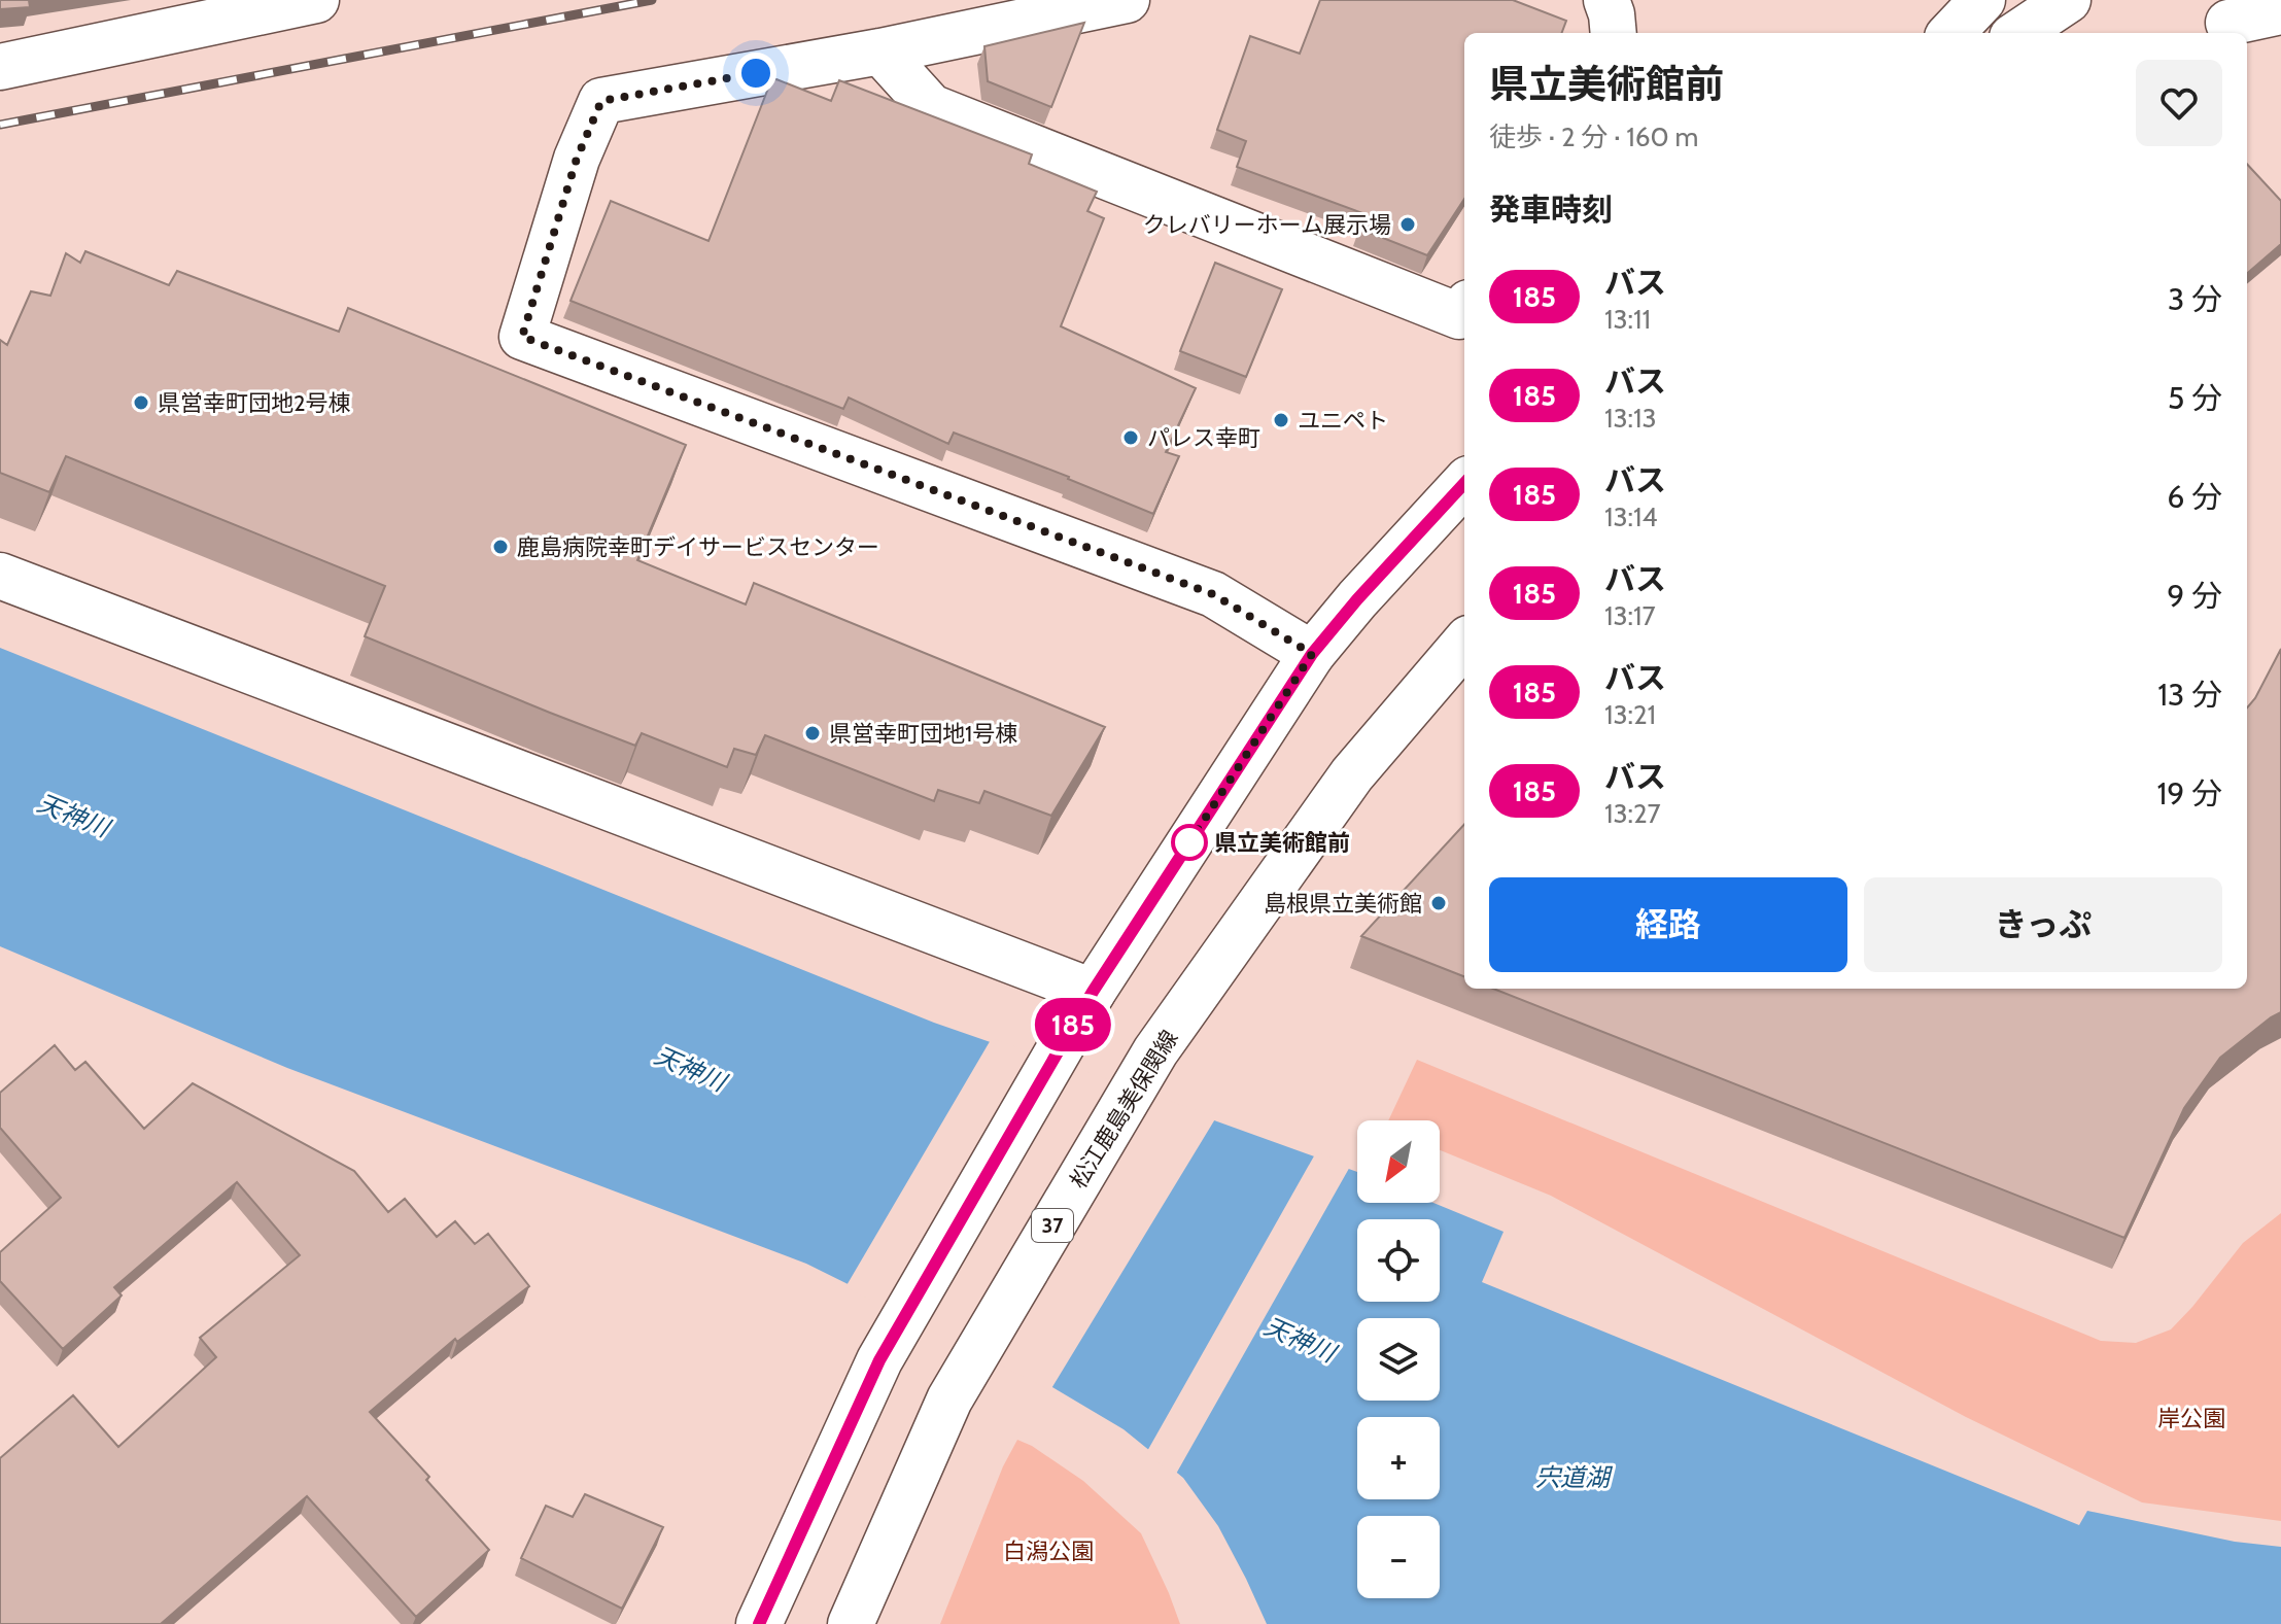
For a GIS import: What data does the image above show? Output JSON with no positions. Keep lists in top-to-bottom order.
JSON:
{
  "streets": {
    "main road": ["松江鹿島美保関線", "37"]
  },
  "water": ["天神川", "宍道湖"],
  "parks": ["岸公園", "白潟公園"],
  "places": [
    "クレバリーホーム展示場",
    "県営幸町団地2号棟",
    "ユニペト",
    "パレス幸町",
    "鹿島病院幸町デイサービスセンター",
    "県営幸町団地1号棟",
    "県立美術館前",
    "島根県立美術館"
  ],
  "lines": ["bus line 185"],
  "north": "bottom left",
  "page": {
    "on_map": "185",
    "heading": [
      ["県立美術館前", "徒歩 · 2 分 · 160 m"],
      "発車時刻"
    ],
    "list": [
      {
        "mark": "185",
        "name": "バス",
        "note": "13:11",
        "value": "3 分"
      },
      {
        "mark": "185",
        "name": "バス",
        "note": "13:13",
        "value": "5 分"
      },
      {
        "mark": "185",
        "name": "バス",
        "note": "13:14",
        "value": "6 分"
      },
      {
        "mark": "185",
        "name": "バス",
        "note": "13:17",
        "value": "9 分"
      },
      {
        "mark": "185",
        "name": "バス",
        "note": "13:21",
        "value": "13 分"
      },
      {
        "mark": "185",
        "name": "バス",
        "note": "13:27",
        "value": "19 分"
      }
    ],
    "buttons": ["経路", "きっぷ"],
    "map_buttons": ["+", "−"]
  }
}
